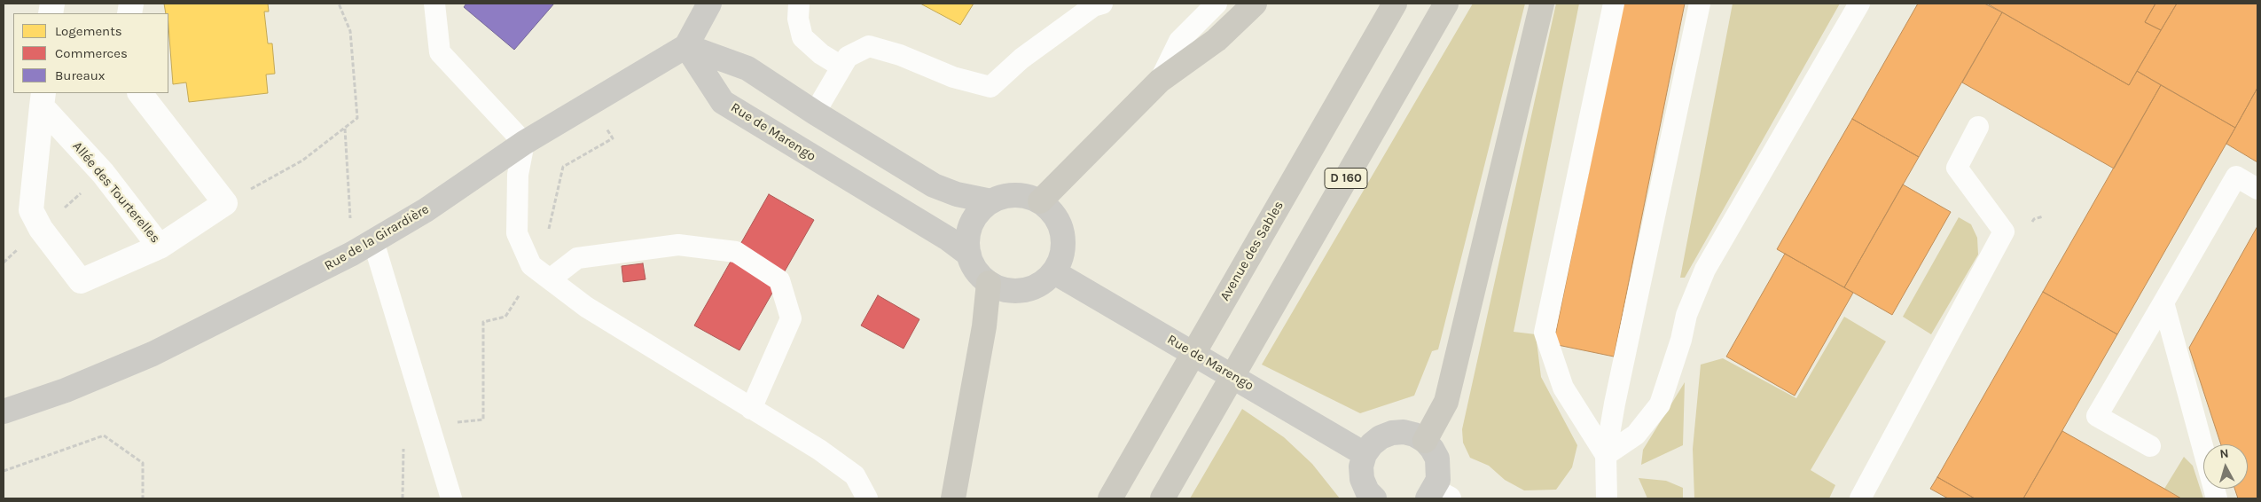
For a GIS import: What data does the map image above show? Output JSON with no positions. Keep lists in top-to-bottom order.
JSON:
{
  "streets": {
    "main road": ["D 160", "Avenue des Sables"],
    "street": ["Rue de Marengo", "Allée des Tourterelles", "Rue de la Girardière"]
  },
  "crossings": [
    ["Rue de Marengo", "Rue de la Girardière"]
  ],
  "legend": ["Logements", "Commerces", "Bureaux"],
  "north": "top"
}
